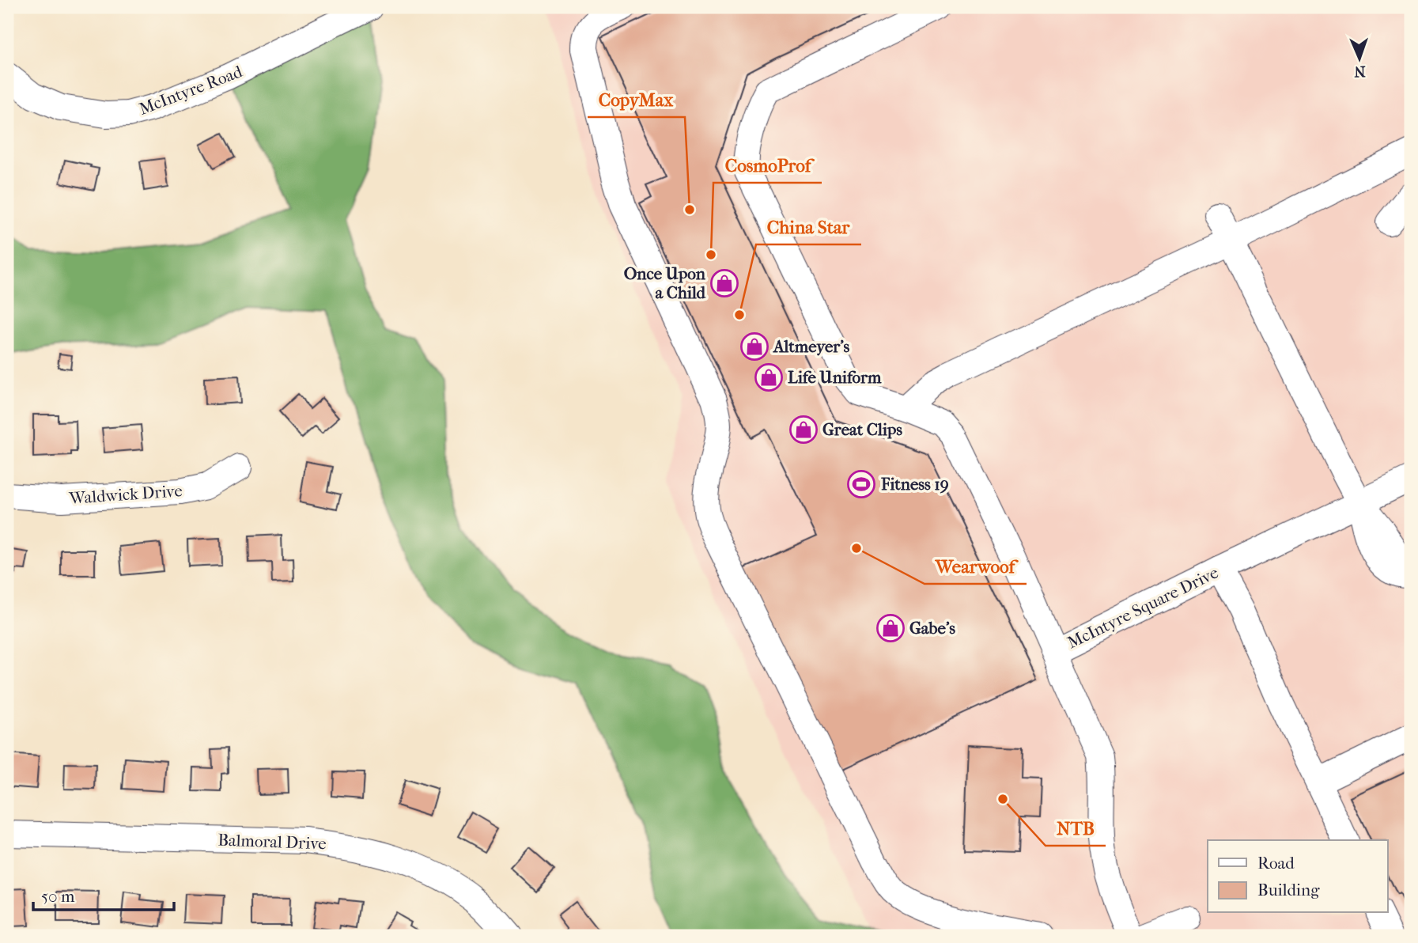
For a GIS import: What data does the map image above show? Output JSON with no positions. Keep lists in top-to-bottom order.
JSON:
{
  "streets": {
    "street": [
      "McIntyre Road",
      "Waldwick Drive",
      "McIntyre Square Drive",
      "Balmoral Drive"
    ]
  },
  "places": {
    "other": [
      "CopyMax",
      "CosmoProf",
      "China Star",
      "Wearwoof",
      "NTB"
    ],
    "shop": [
      "Once Upon a Child",
      "Altmeyer's",
      "Life Uniform",
      "Great Clips",
      "Gabe's"
    ],
    "sports": ["Fitness 19"]
  },
  "legend": ["Road", "Building"],
  "scale_bar": "50 m",
  "north": "bottom"
}
